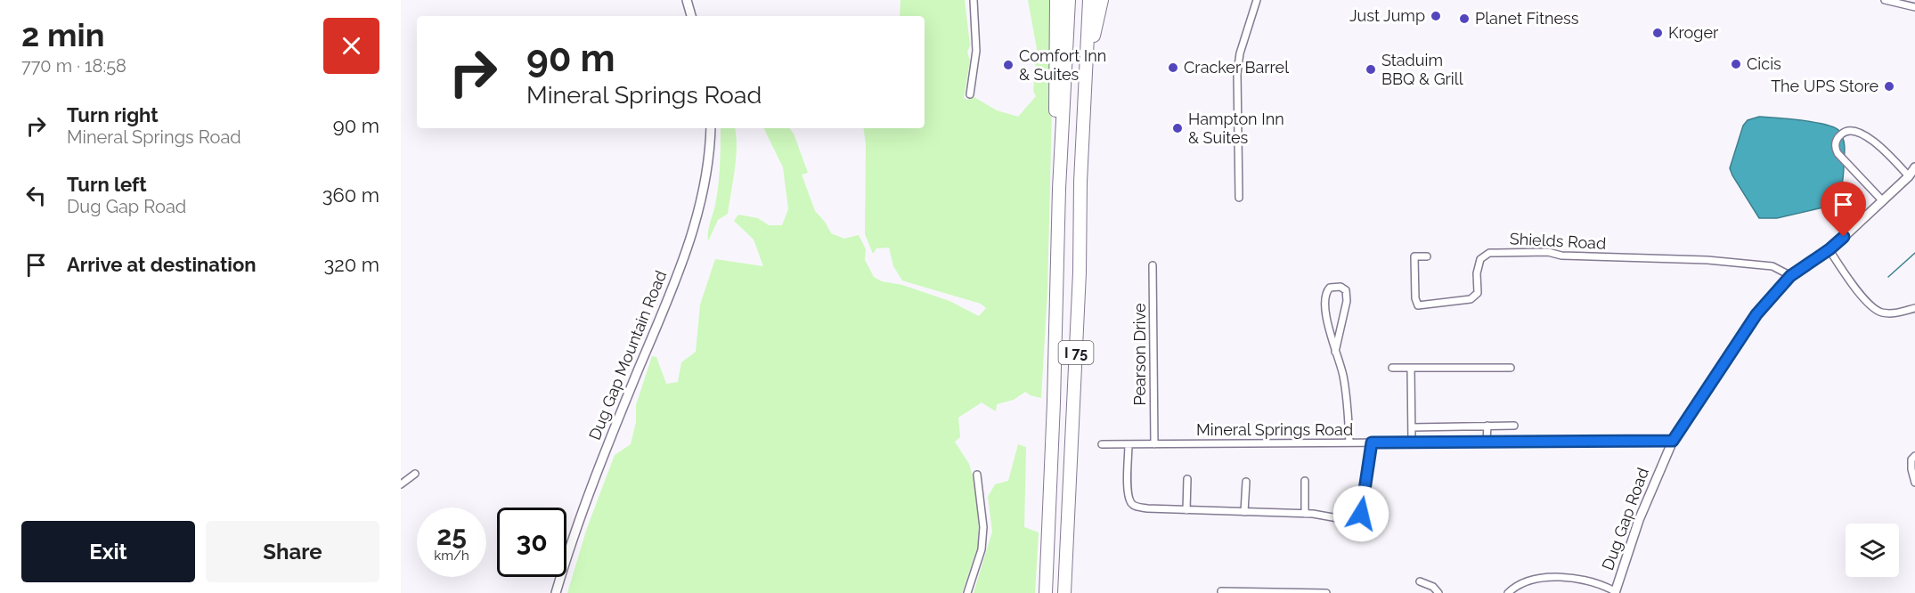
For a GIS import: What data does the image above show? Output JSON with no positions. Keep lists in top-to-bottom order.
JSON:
{
  "streets": {
    "highway": ["I 75"],
    "street": [
      "Shields Road",
      "Pearson Drive",
      "Dug Gap Mountain Road",
      "Mineral Springs Road",
      "Dug Gap Road"
    ]
  },
  "crossings": [
    ["Shields Road", "Dug Gap Road"],
    ["Pearson Drive", "Mineral Springs Road"],
    ["Mineral Springs Road", "Dug Gap Road"]
  ],
  "places": [
    "Just Jump",
    "Planet Fitness",
    "Kroger",
    "Cicis",
    "Comfort Inn & Suites",
    "Cracker Barrel",
    "Staduim BBQ & Grill",
    "The UPS Store",
    "Hampton Inn & Suites"
  ],
  "page": {
    "heading": ["2 min", "770 m · 18:58"],
    "turn": ["90 m", "Mineral Springs Road"],
    "list": [
      {
        "name": "Turn right",
        "note": "Mineral Springs Road",
        "value": "90 m"
      },
      {
        "name": "Turn left",
        "note": "Dug Gap Road",
        "value": "360 m"
      },
      {
        "name": "Arrive at destination",
        "value": "320 m"
      }
    ],
    "speed": "25 km/h",
    "limit": "30",
    "buttons": ["Exit", "Share"]
  }
}
